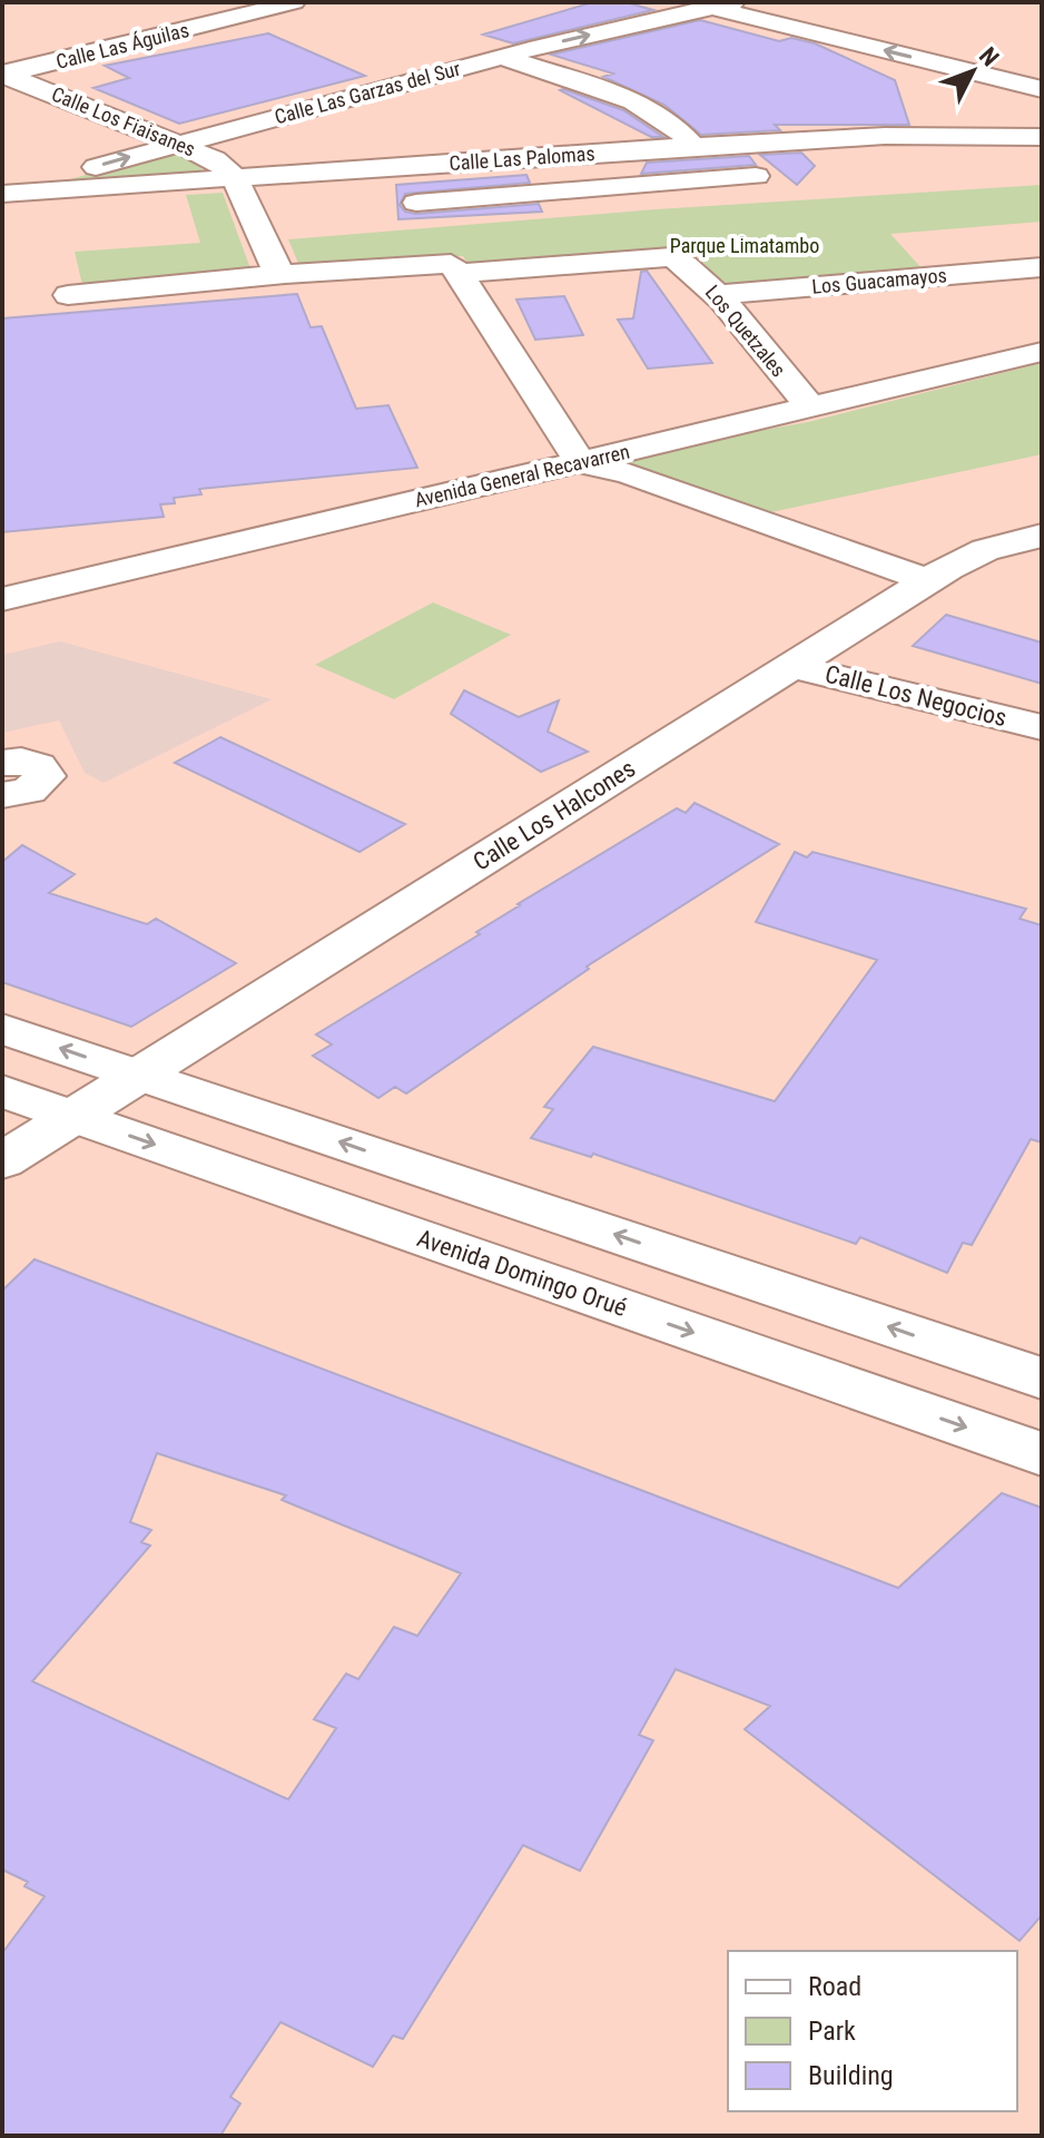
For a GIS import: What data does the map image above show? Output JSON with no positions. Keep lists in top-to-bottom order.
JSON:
{
  "streets": {
    "street": [
      "Calle Las Águilas",
      "Calle Las Garzas del Sur",
      "Calle Los Fiaisanes",
      "Calle Las Palomas",
      "Los Guacamayos",
      "Los Quetzales",
      "Avenida General Recavarren",
      "Calle Los Negocios",
      "Calle Los Halcones",
      "Avenida Domingo Orué"
    ]
  },
  "crossings": [
    ["Calle Las Águilas", "Calle Los Fiaisanes"],
    ["Calle Las Garzas del Sur", "Calle Los Fiaisanes"],
    ["Calle Las Garzas del Sur", "Calle Las Palomas"],
    ["Calle Los Fiaisanes", "Calle Las Palomas"],
    ["Los Guacamayos", "Los Quetzales"],
    ["Los Quetzales", "Avenida General Recavarren"],
    ["Calle Los Negocios", "Calle Los Halcones"],
    ["Calle Los Halcones", "Avenida Domingo Orué"]
  ],
  "parks": ["Parque Limatambo"],
  "legend": ["Road", "Park", "Building"],
  "north": "top right"
}
